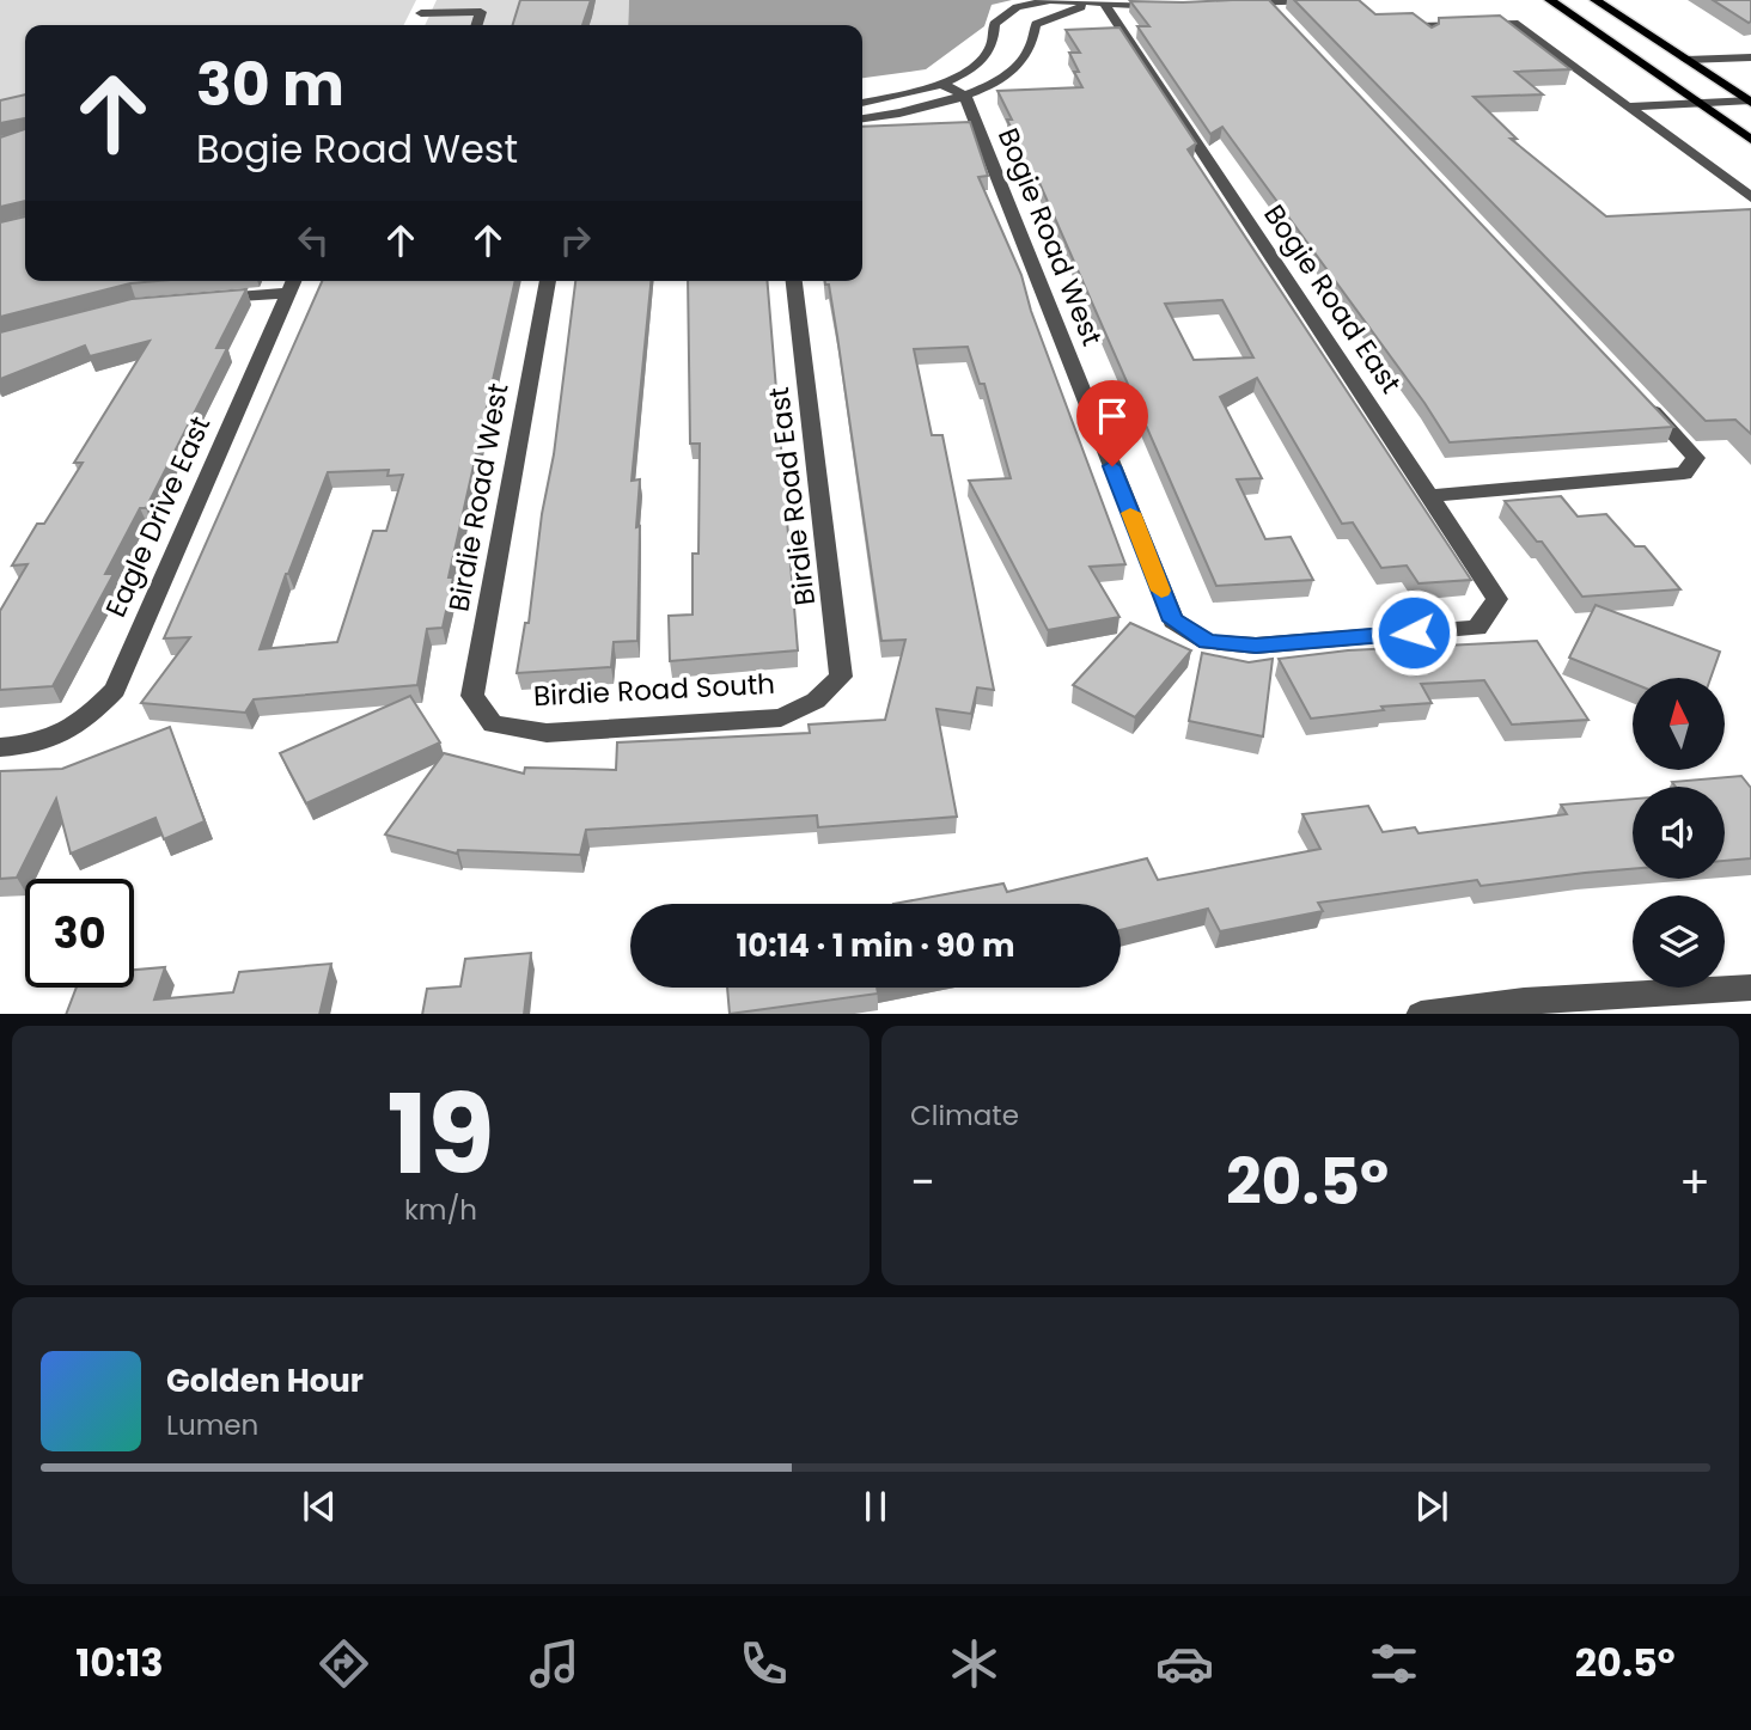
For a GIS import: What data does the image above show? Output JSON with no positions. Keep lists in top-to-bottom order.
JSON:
{
  "streets": {
    "street": [
      "Bogie Road West",
      "Bogie Road East",
      "Birdie Road East",
      "Birdie Road West",
      "Eagle Drive East",
      "Birdie Road South"
    ]
  },
  "crossings": [
    ["Bogie Road West", "Bogie Road East"],
    ["Birdie Road East", "Birdie Road South"],
    ["Birdie Road West", "Birdie Road South"]
  ],
  "north": "top",
  "page": {
    "turn": ["30 m", "Bogie Road West"],
    "limit": "30",
    "trip": "10:14 · 1 min · 90 m",
    "tile": [
      ["19", "km/h"],
      "Climate"
    ],
    "heat": ["−", "20.5°", "+"],
    "song": ["Golden Hour", "Lumen"],
    "tabs": ["10:13", "20.5°"]
  }
}
